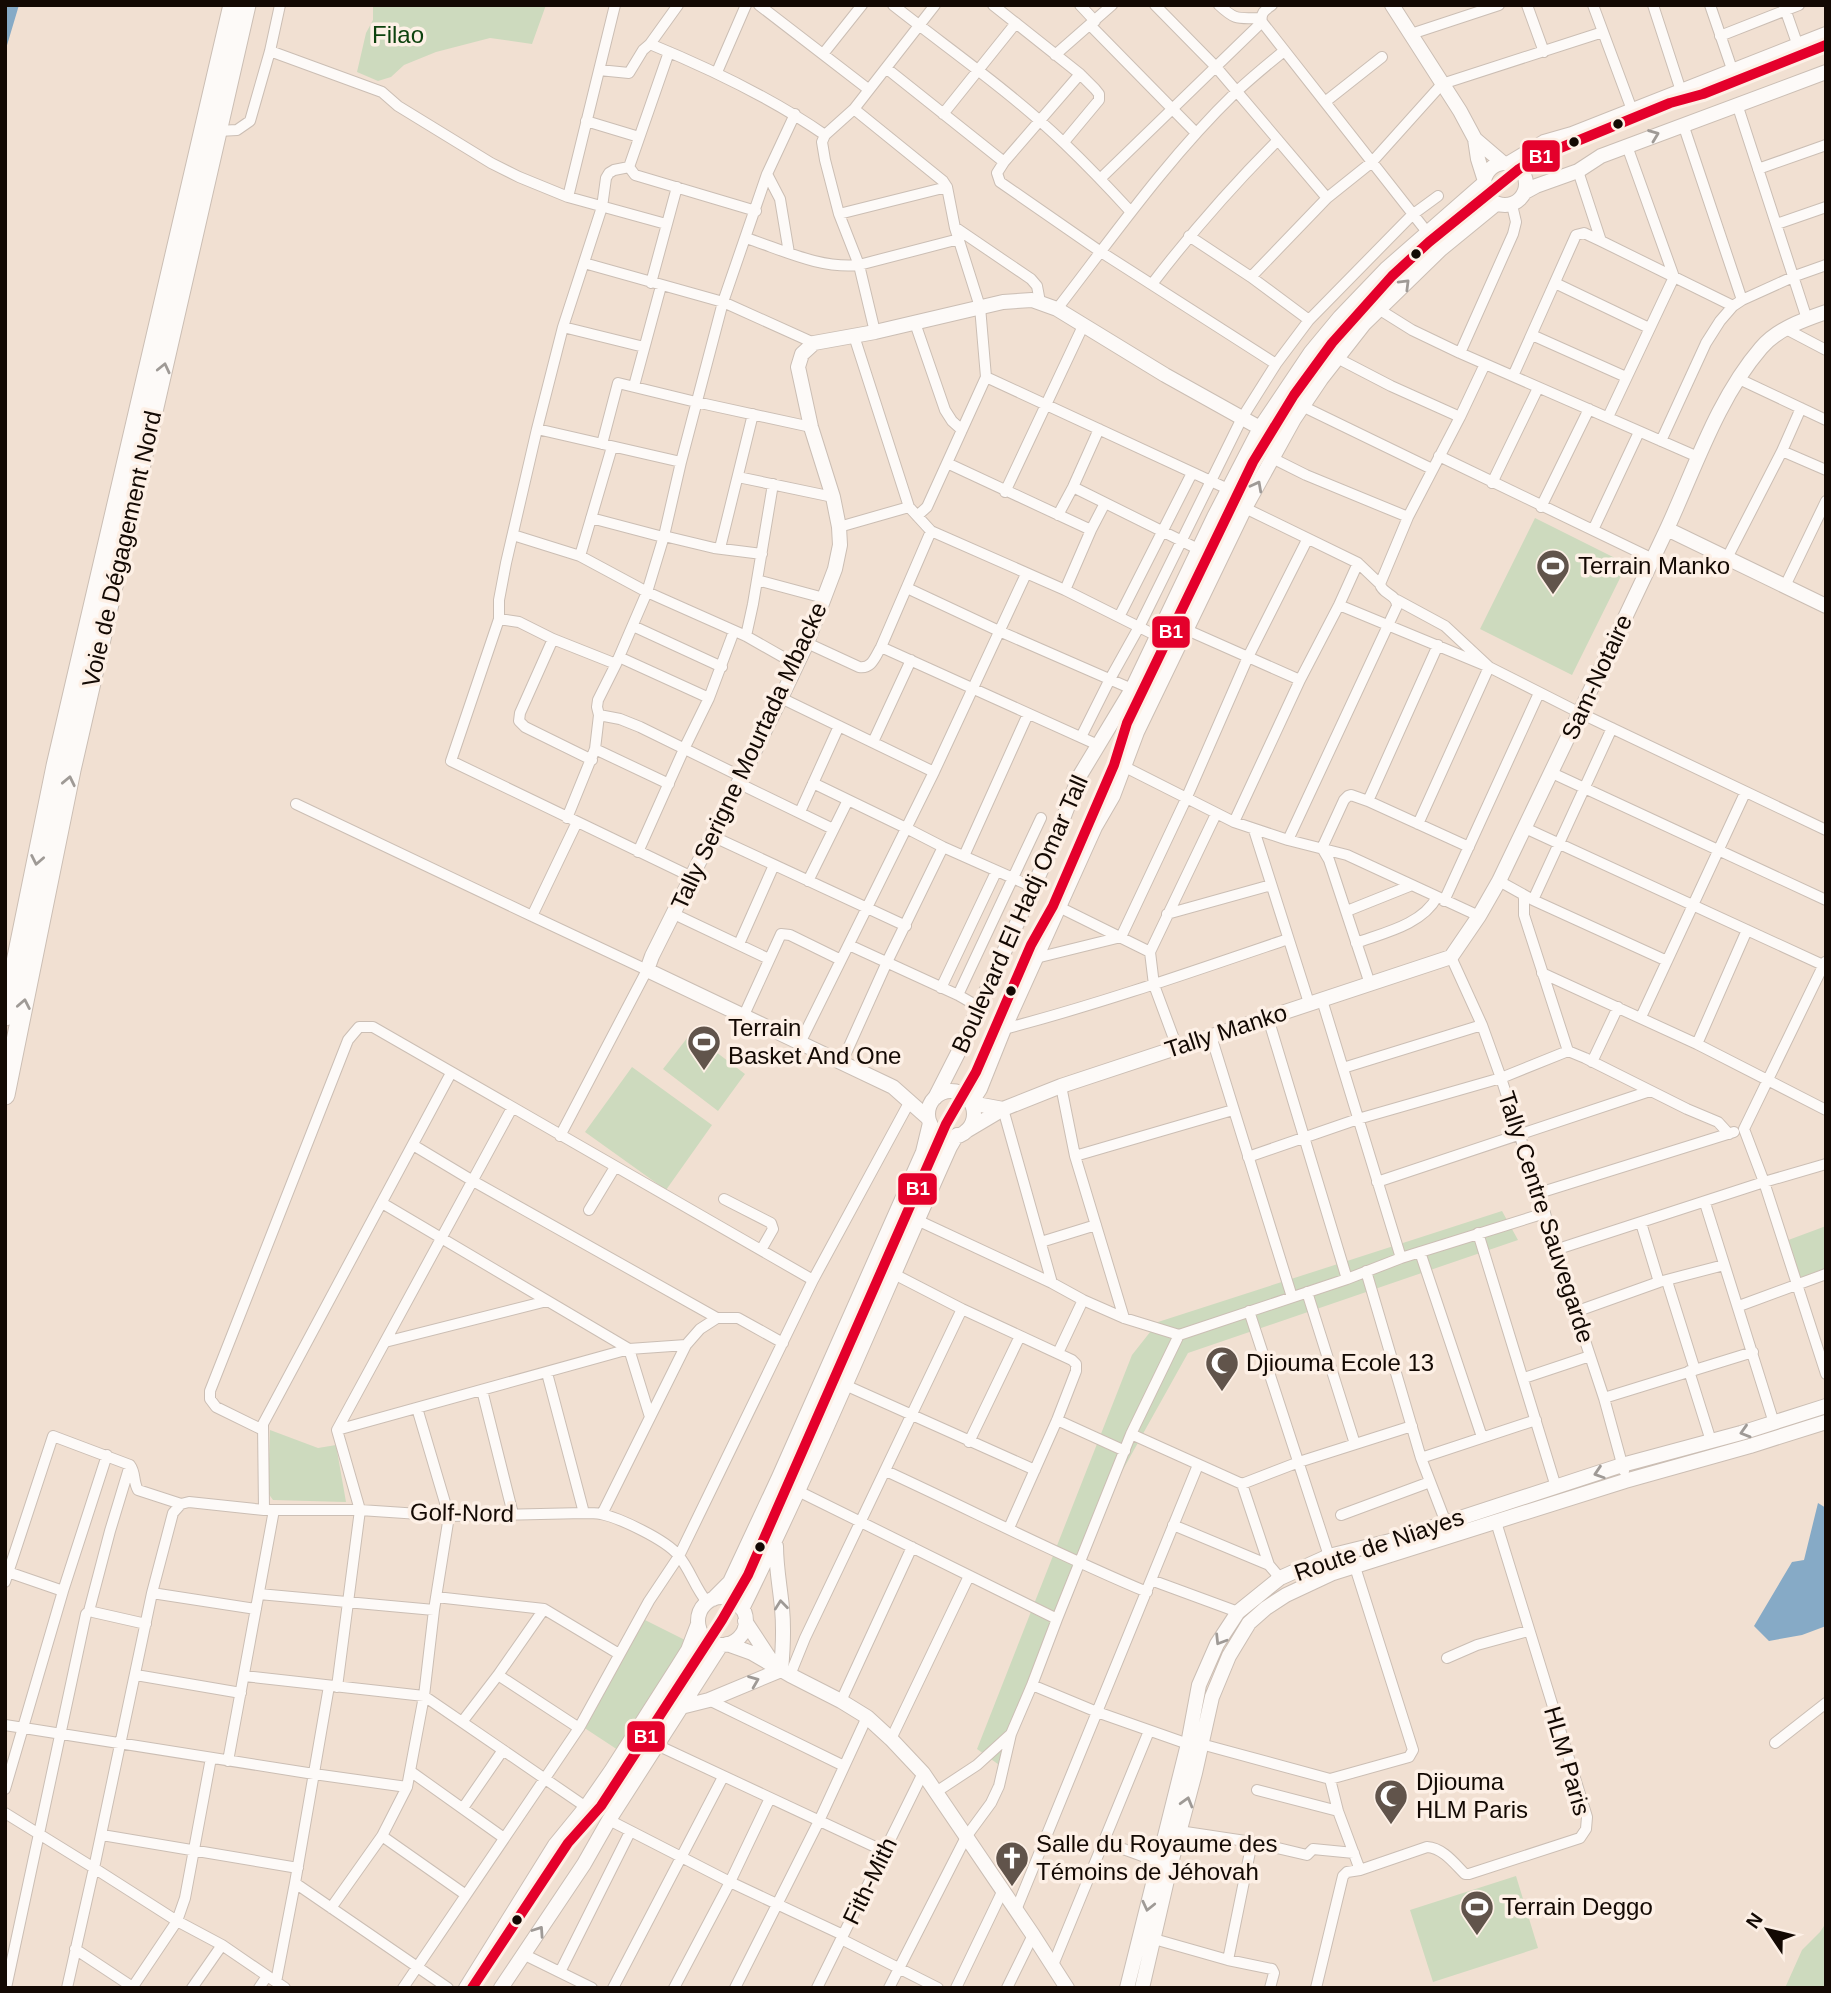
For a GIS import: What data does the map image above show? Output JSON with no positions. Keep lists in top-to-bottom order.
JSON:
{
  "streets": {
    "highway": ["Voie de Dégagement Nord"],
    "main road": [
      "Sam-Notaire",
      "Tally Serigne Mourtada Mbacke",
      "Boulevard El Hadj Omar Tall",
      "Tally Manko",
      "Route de Niayes"
    ],
    "street": [
      "Tally Centre Sauvegarde",
      "Golf-Nord",
      "HLM Paris",
      "Fith-Mith"
    ]
  },
  "crossings": [
    ["Sam-Notaire", "Tally Manko"],
    ["Sam-Notaire", "Tally Centre Sauvegarde"],
    ["Boulevard El Hadj Omar Tall", "Tally Manko"],
    ["Tally Manko", "Tally Centre Sauvegarde"],
    ["Tally Centre Sauvegarde", "Route de Niayes"],
    ["Route de Niayes", "HLM Paris"]
  ],
  "parks": ["Filao"],
  "places": {
    "sports": ["Terrain Manko", "Terrain Basket And One", "Terrain Deggo"],
    "mosque": ["Djiouma Ecole 13", "Djiouma HLM Paris"],
    "church": ["Salle du Royaume des Témoins de Jéhovah"]
  },
  "lines": ["transit line B1"],
  "north": "top left"
}
